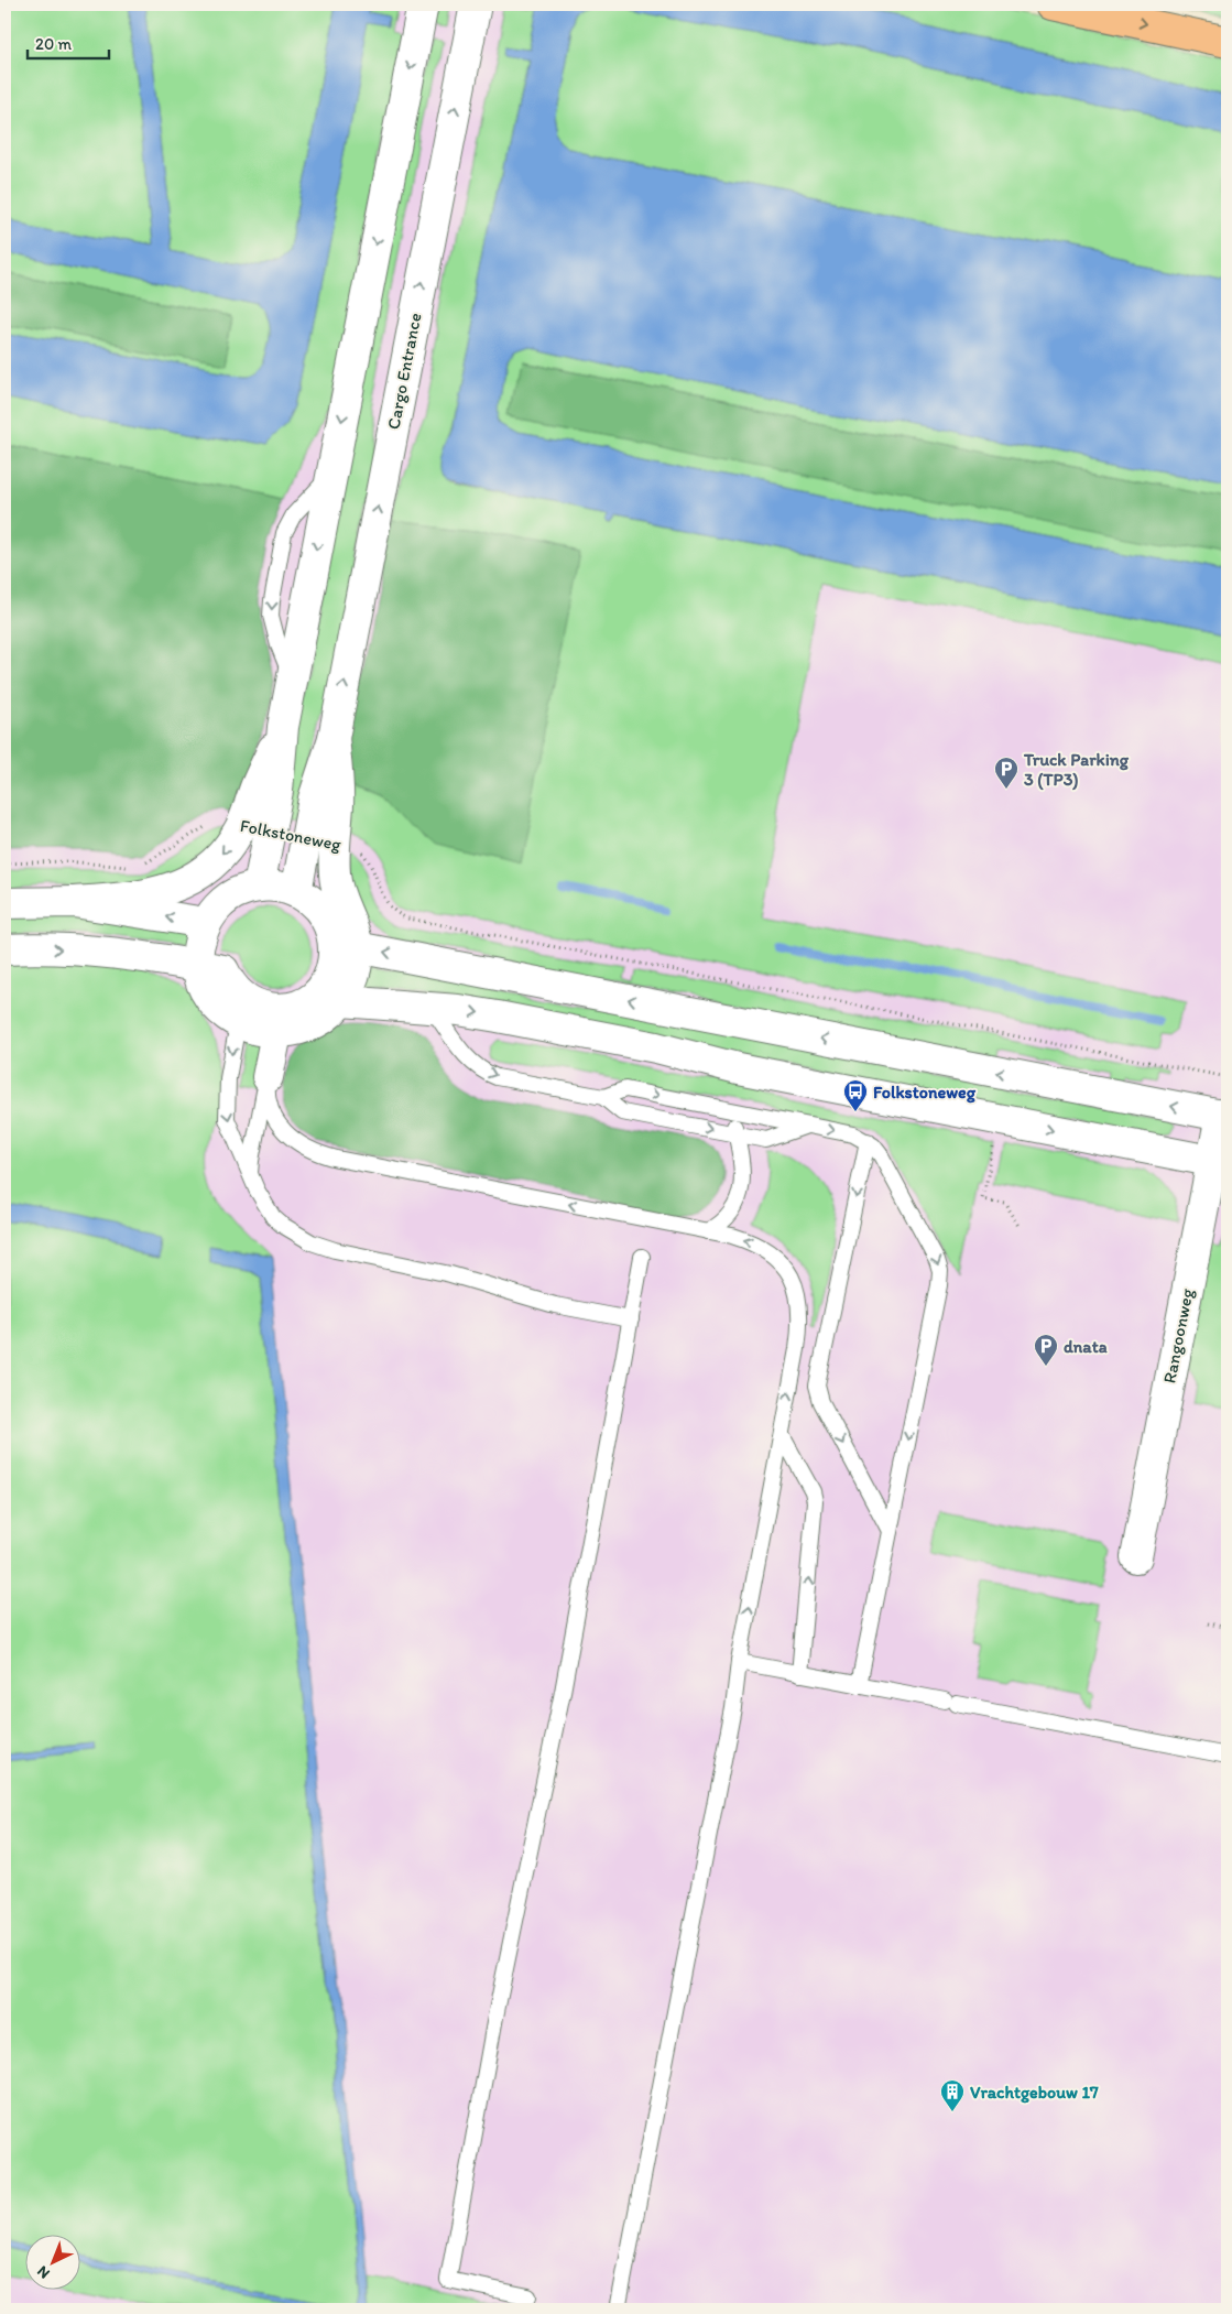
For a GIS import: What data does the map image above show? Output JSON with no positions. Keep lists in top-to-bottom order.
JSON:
{
  "streets": {
    "street": ["Cargo Entrance", "Rangoonweg"],
    "path": ["Folkstoneweg"]
  },
  "crossings": [
    ["Cargo Entrance", "Folkstoneweg"]
  ],
  "places": {
    "parking": ["Truck Parking 3 (TP3)", "dnata"],
    "bus stop": ["Folkstoneweg"],
    "building": ["Vrachtgebouw 17"]
  },
  "scale_bar": "20 m",
  "north": "bottom left"
}
